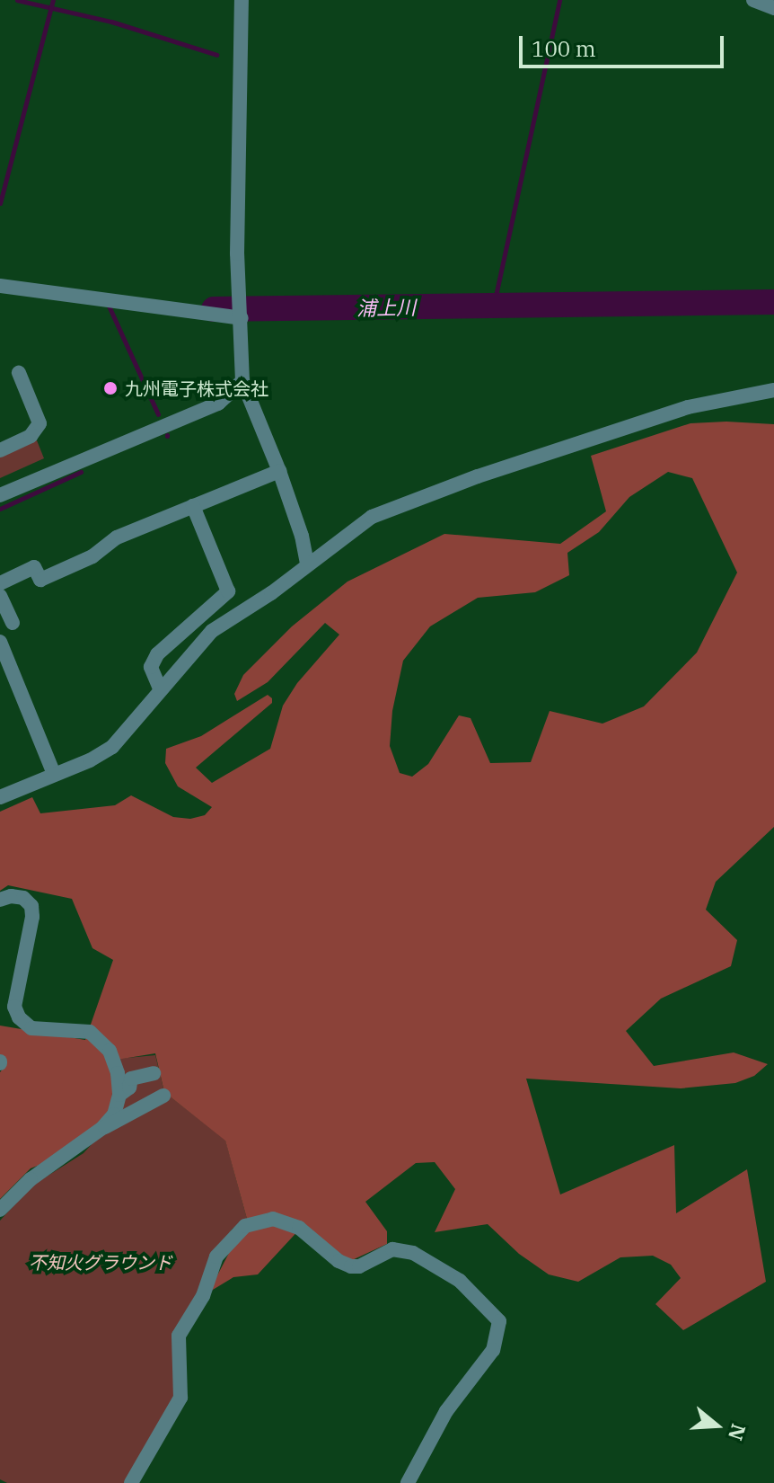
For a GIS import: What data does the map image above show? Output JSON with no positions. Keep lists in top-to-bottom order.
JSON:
{
  "water": ["浦上川"],
  "parks": ["不知火グラウンド"],
  "places": ["九州電子株式会社"],
  "scale_bar": "100 m",
  "north": "right"
}
